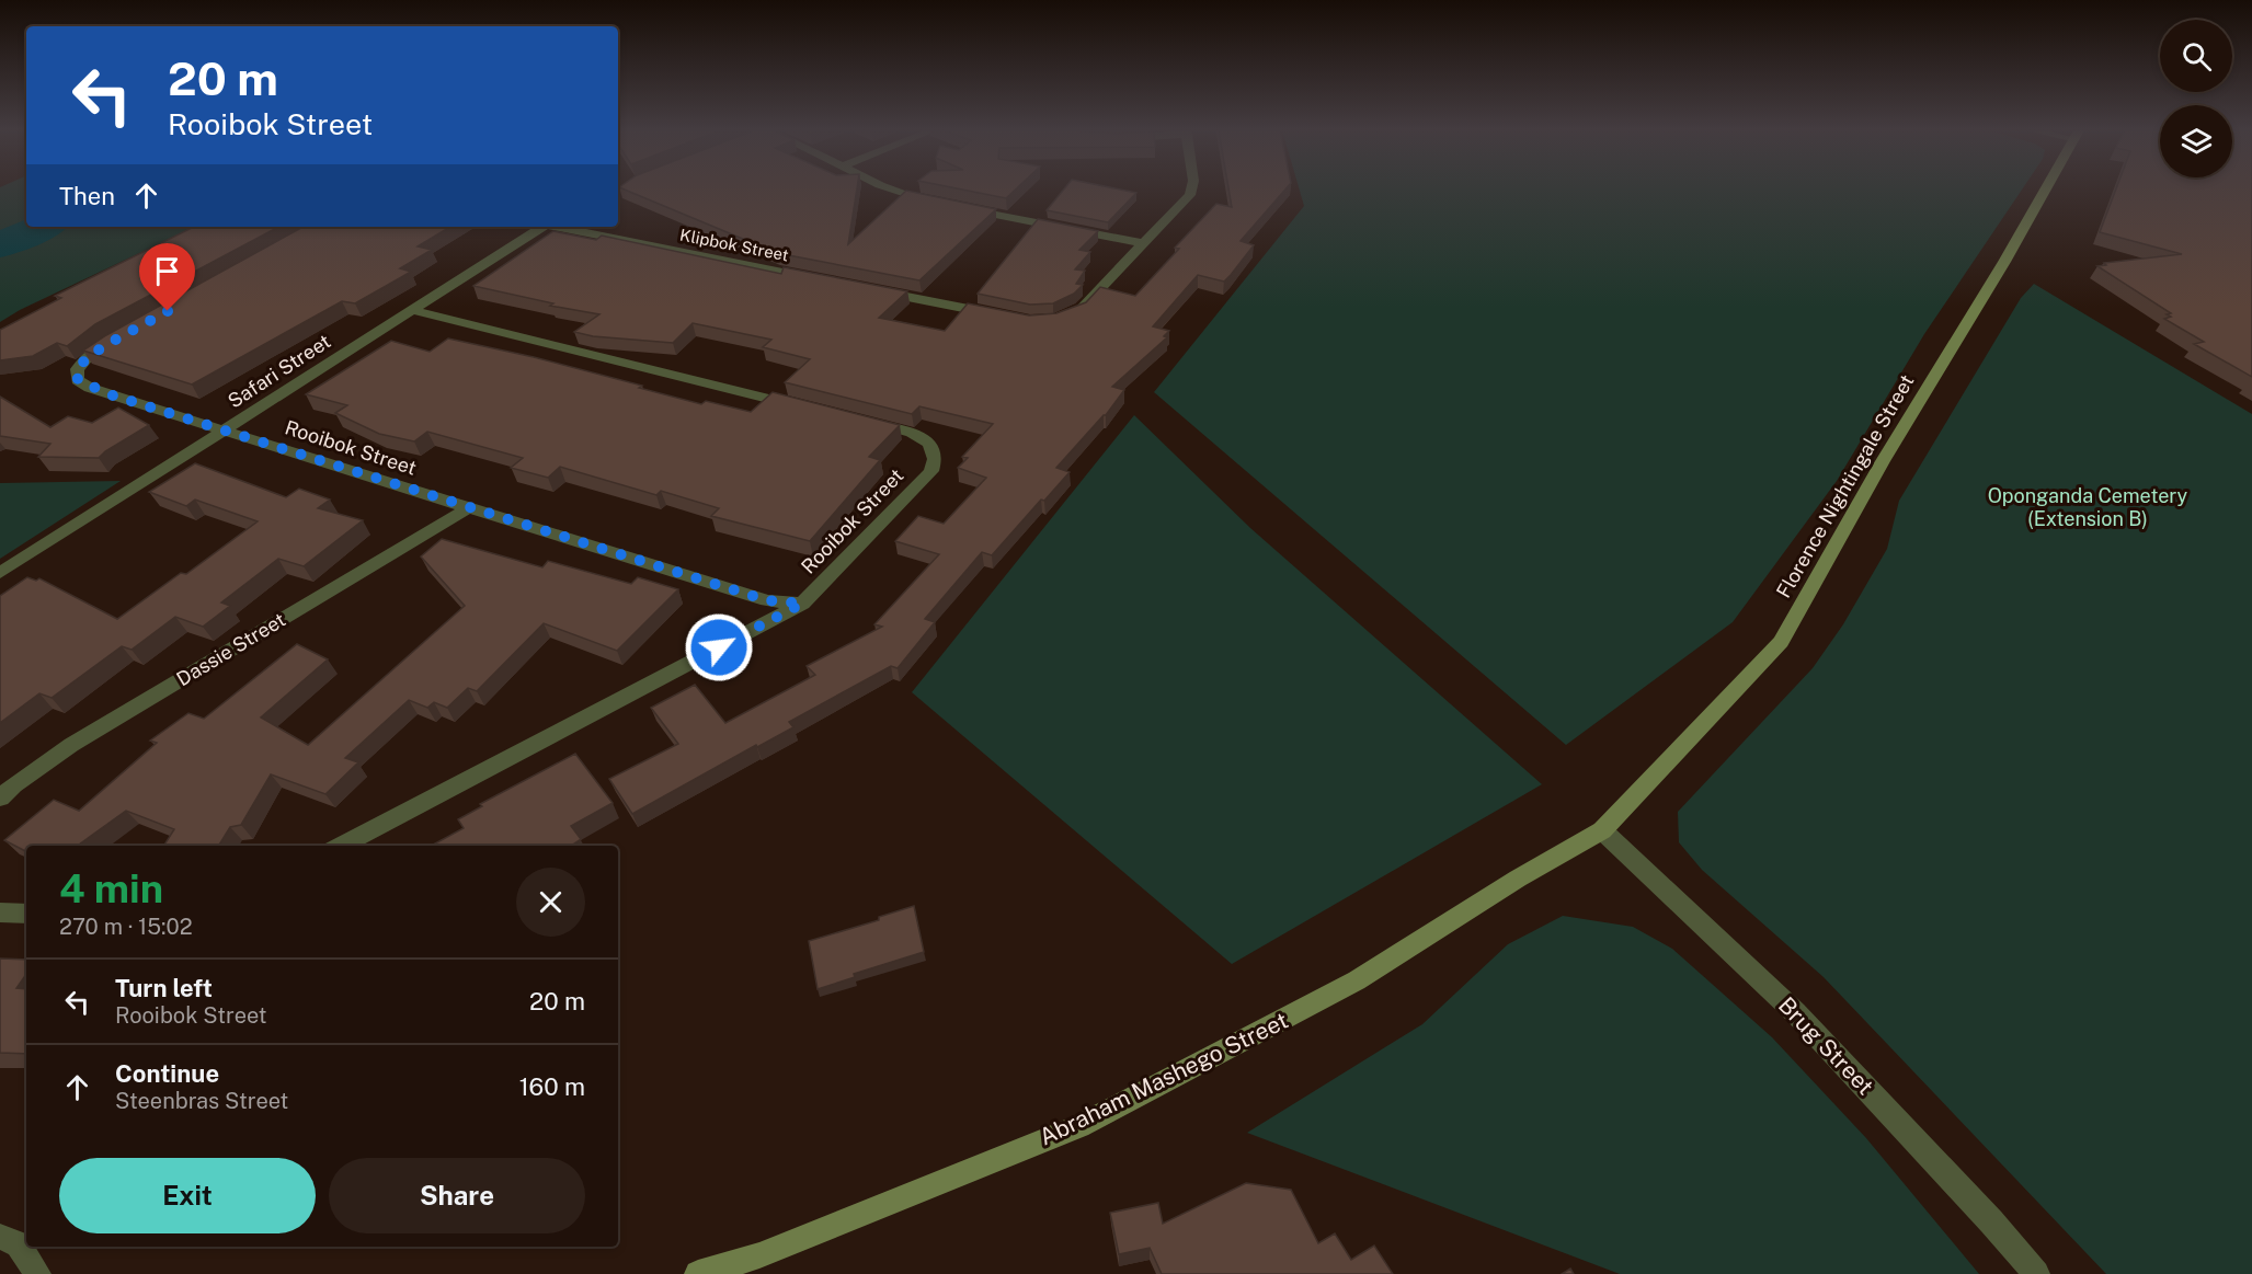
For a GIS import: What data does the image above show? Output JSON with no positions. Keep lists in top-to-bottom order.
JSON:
{
  "streets": {
    "main road": ["Florence Nightingale Street", "Abraham Mashego Street"],
    "street": [
      "Klipbok Street",
      "Safari Street",
      "Rooibok Street",
      "Dassie Street",
      "Brug Street"
    ]
  },
  "crossings": [
    ["Safari Street", "Rooibok Street"],
    ["Rooibok Street", "Dassie Street"],
    ["Florence Nightingale Street", "Brug Street"],
    ["Florence Nightingale Street", "Abraham Mashego Street"],
    ["Brug Street", "Abraham Mashego Street"]
  ],
  "parks": ["Oponganda Cemetery (Extension B)"],
  "page": {
    "turn": ["20 m", "Rooibok Street"],
    "then": "Then",
    "heading": ["4 min", "270 m · 15:02"],
    "list": [
      {
        "name": "Turn left",
        "note": "Rooibok Street",
        "value": "20 m"
      },
      {
        "name": "Continue",
        "note": "Steenbras Street",
        "value": "160 m"
      }
    ],
    "buttons": ["Exit", "Share"]
  }
}
